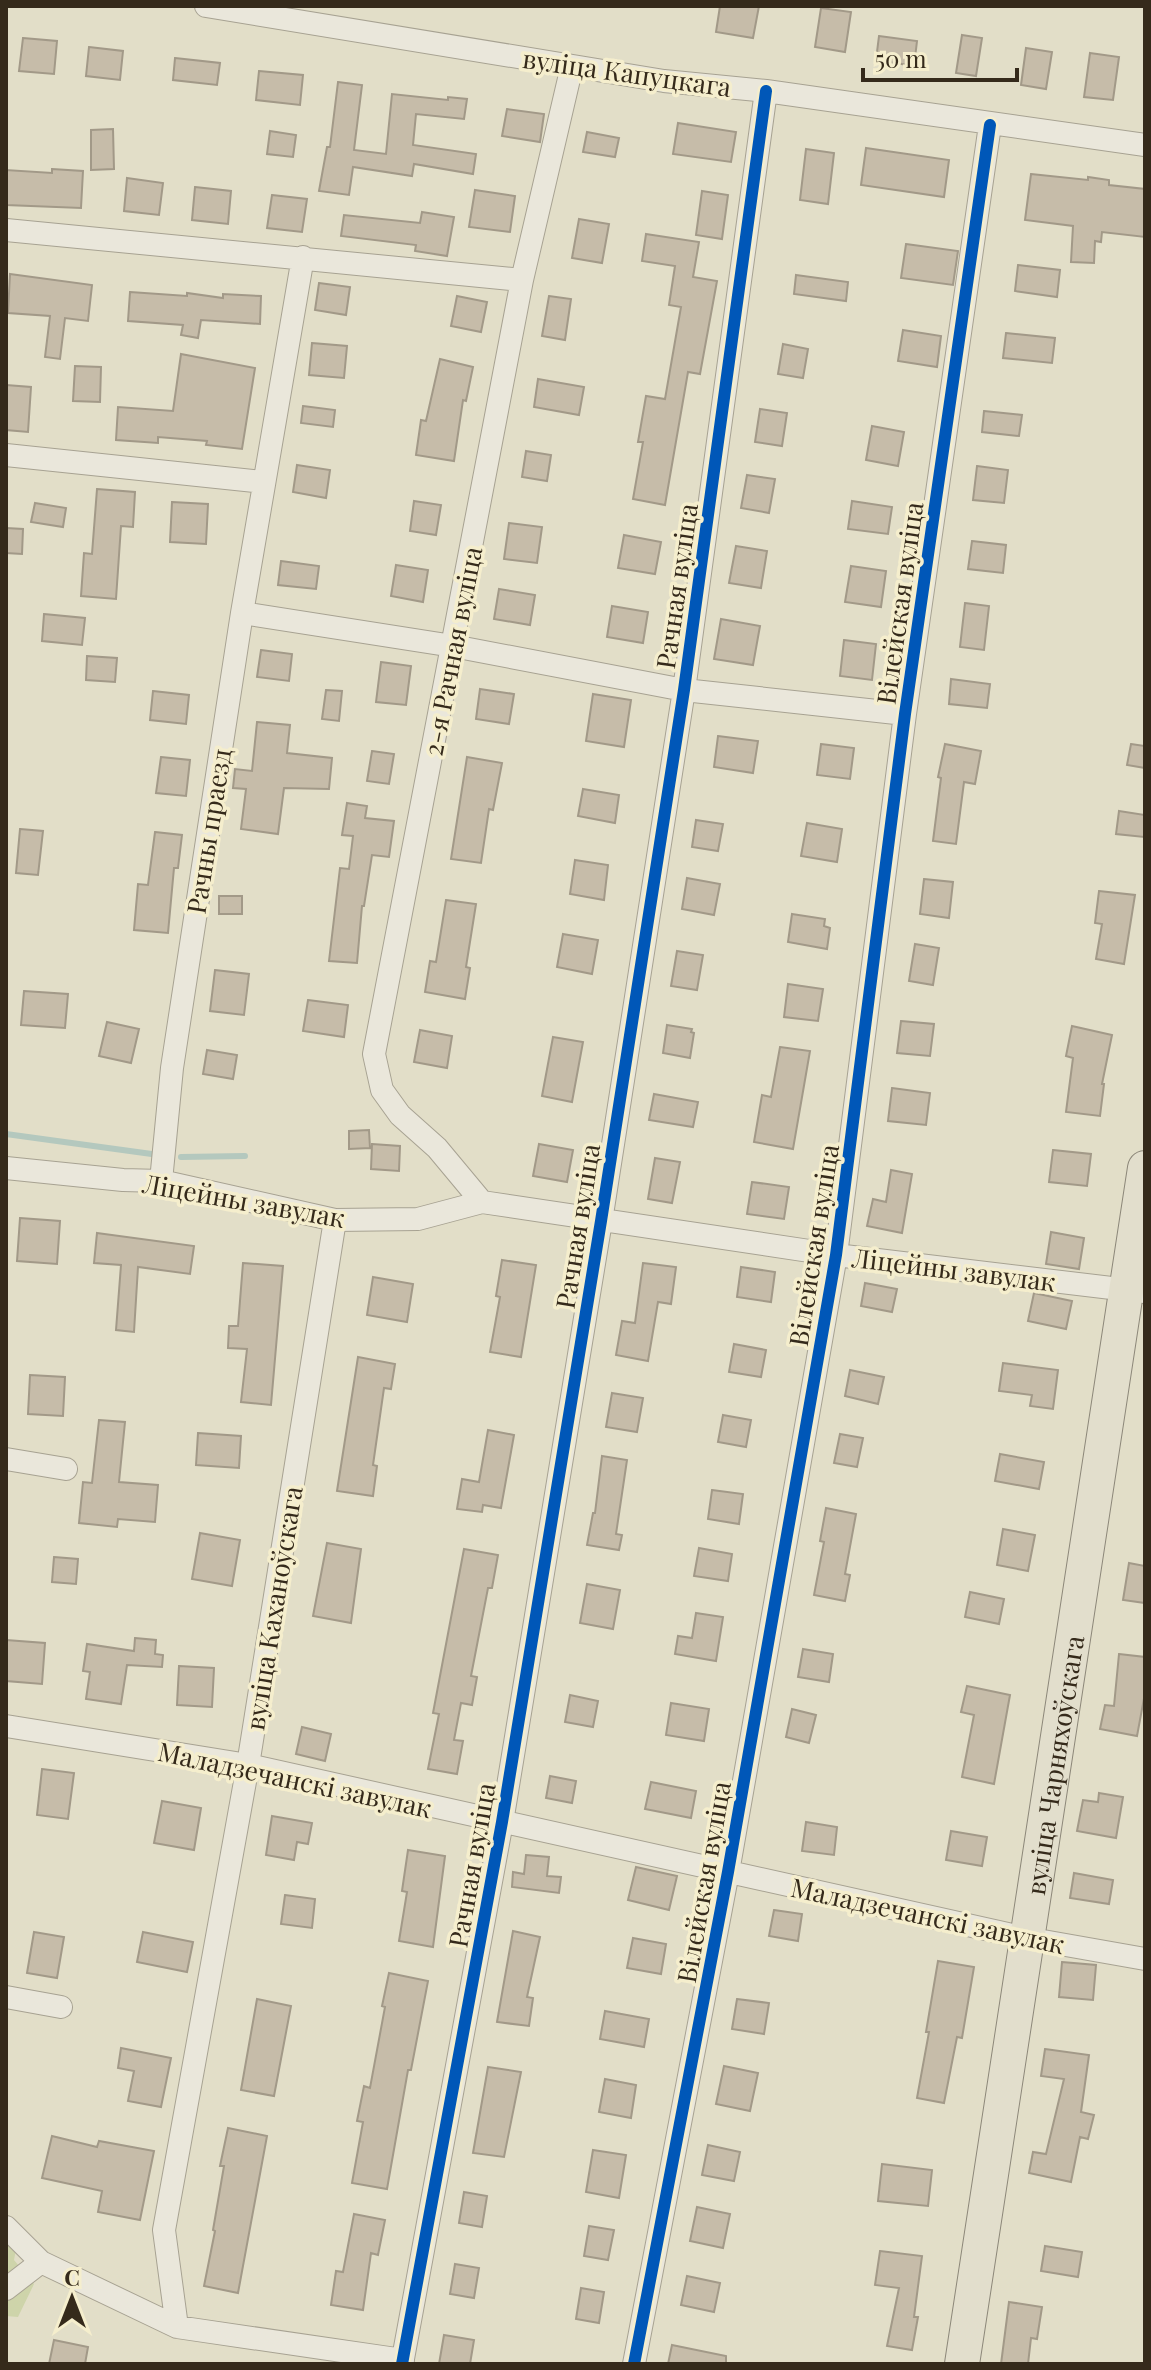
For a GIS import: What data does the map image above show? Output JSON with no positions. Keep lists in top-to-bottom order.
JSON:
{
  "streets": {
    "main road": ["вуліца Чарняхоўскага"],
    "street": [
      "вуліца Капуцкага",
      "Рачная вуліца",
      "Вілейская вуліца",
      "2-я Рачная вуліца",
      "Рачны праезд",
      "Ліцейны завулак",
      "вуліца Каханоўскага",
      "Маладзечанскі завулак"
    ]
  },
  "crossings": [
    ["вуліца Капуцкага", "Рачная вуліца"],
    ["вуліца Капуцкага", "Вілейская вуліца"],
    ["вуліца Капуцкага", "2-я Рачная вуліца"],
    ["Рачная вуліца", "Ліцейны завулак"],
    ["Рачная вуліца", "Маладзечанскі завулак"],
    ["Вілейская вуліца", "Ліцейны завулак"],
    ["Вілейская вуліца", "Маладзечанскі завулак"],
    ["2-я Рачная вуліца", "Ліцейны завулак"],
    ["Рачны праезд", "Ліцейны завулак"],
    ["Ліцейны завулак", "вуліца Каханоўскага"],
    ["Ліцейны завулак", "вуліца Чарняхоўскага"],
    ["вуліца Каханоўскага", "Маладзечанскі завулак"],
    ["вуліца Чарняхоўскага", "Маладзечанскі завулак"]
  ],
  "scale_bar": "50 m",
  "north": "top"
}
